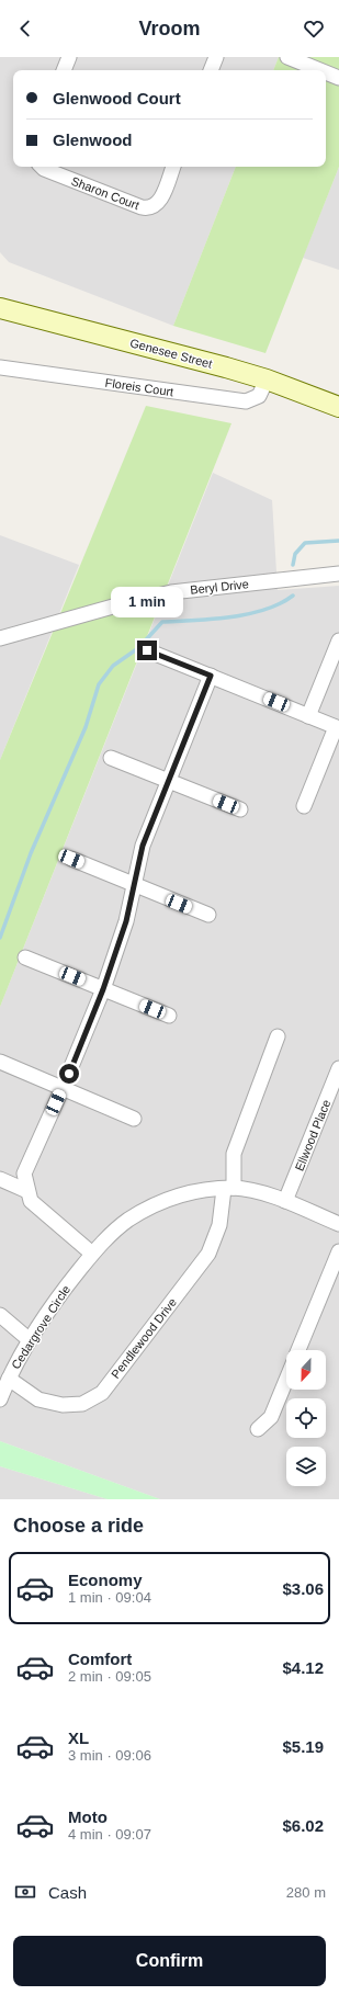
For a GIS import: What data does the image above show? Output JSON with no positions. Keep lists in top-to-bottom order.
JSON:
{
  "streets": {
    "main road": ["Genesee Street"],
    "street": [
      "Sharon Court",
      "Floreis Court",
      "Beryl Drive",
      "Ellwood Place",
      "Cedargrove Circle",
      "Pendlewood Drive"
    ]
  },
  "crossings": [
    ["Genesee Street", "Floreis Court"],
    ["Ellwood Place", "Cedargrove Circle"],
    ["Cedargrove Circle", "Pendlewood Drive"]
  ],
  "north": "bottom",
  "page": {
    "header": "Vroom",
    "banner": ["Glenwood Court", "Glenwood"],
    "bubble": "1 min",
    "heading": "Choose a ride",
    "list": [
      {
        "name": "Economy",
        "note": "1 min · 09:04",
        "value": "$3.06"
      },
      {
        "name": "Comfort",
        "note": "2 min · 09:05",
        "value": "$4.12"
      },
      {
        "name": "XL",
        "note": "3 min · 09:06",
        "value": "$5.19"
      },
      {
        "name": "Moto",
        "note": "4 min · 09:07",
        "value": "$6.02"
      }
    ],
    "pay": ["Cash", "280 m"],
    "buttons": "Confirm"
  }
}
